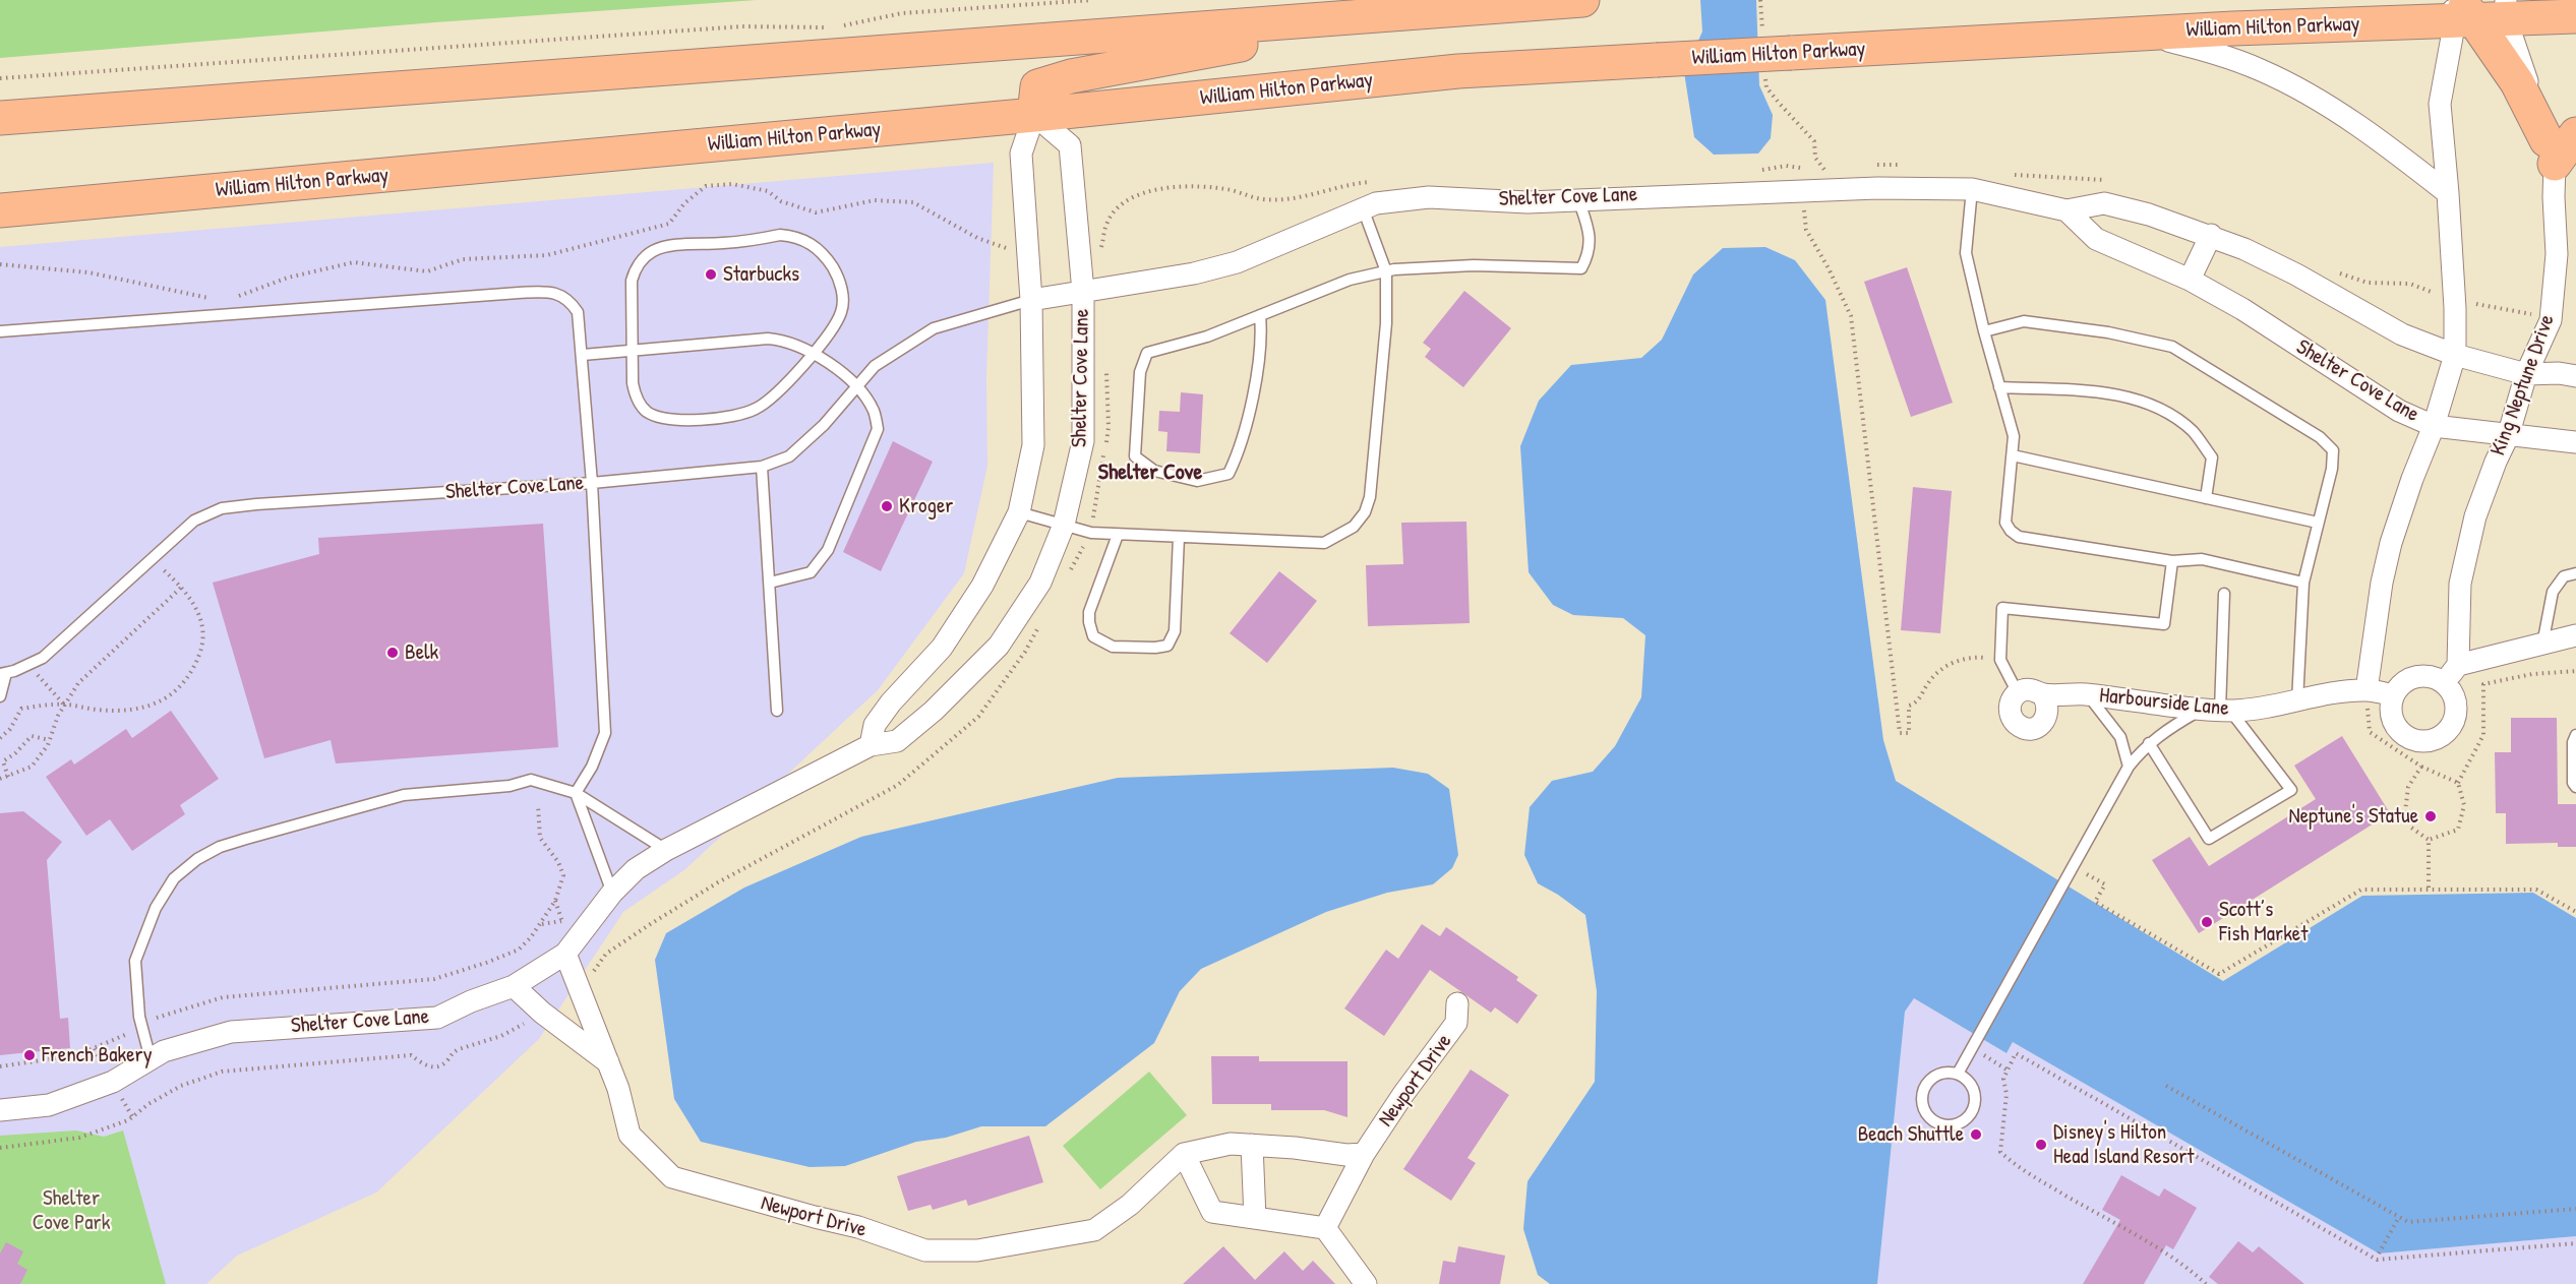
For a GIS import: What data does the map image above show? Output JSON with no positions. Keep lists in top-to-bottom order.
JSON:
{
  "streets": {
    "highway": ["William Hilton Parkway"],
    "street": [
      "Shelter Cove Lane",
      "King Neptune Drive",
      "Harbourside Lane",
      "Newport Drive"
    ]
  },
  "crossings": [
    ["William Hilton Parkway", "Shelter Cove Lane"],
    ["Shelter Cove Lane", "King Neptune Drive"],
    ["Shelter Cove Lane", "Newport Drive"]
  ],
  "districts": ["Shelter Cove"],
  "parks": ["Shelter Cove Park"],
  "places": [
    "Starbucks",
    "Kroger",
    "Belk",
    "Neptune's Statue",
    "Scott’s Fish Market",
    "French Bakery",
    "Beach Shuttle",
    "Disney's Hilton Head Island Resort"
  ]
}
